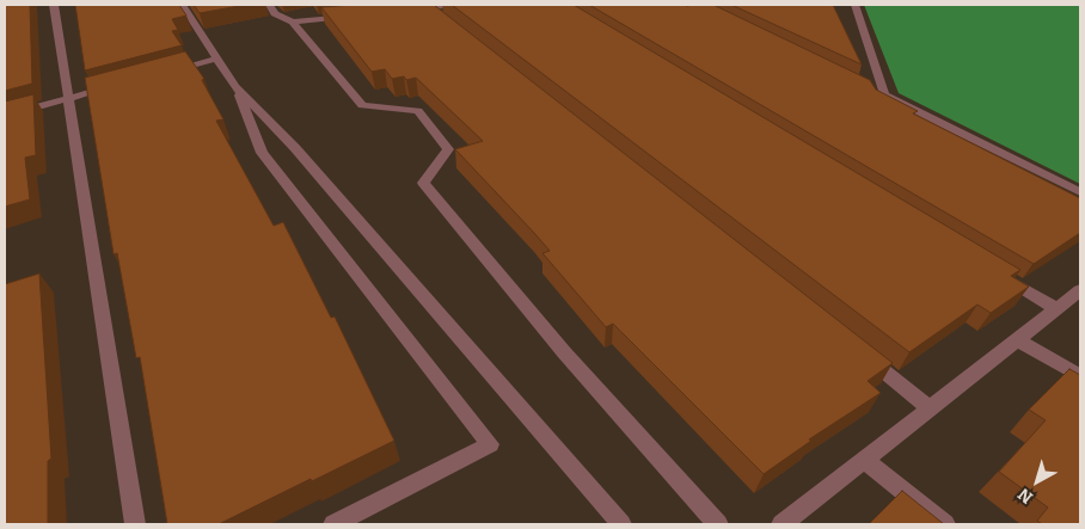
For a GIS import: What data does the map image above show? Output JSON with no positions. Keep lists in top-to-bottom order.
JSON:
{
  "north": "bottom left"
}
